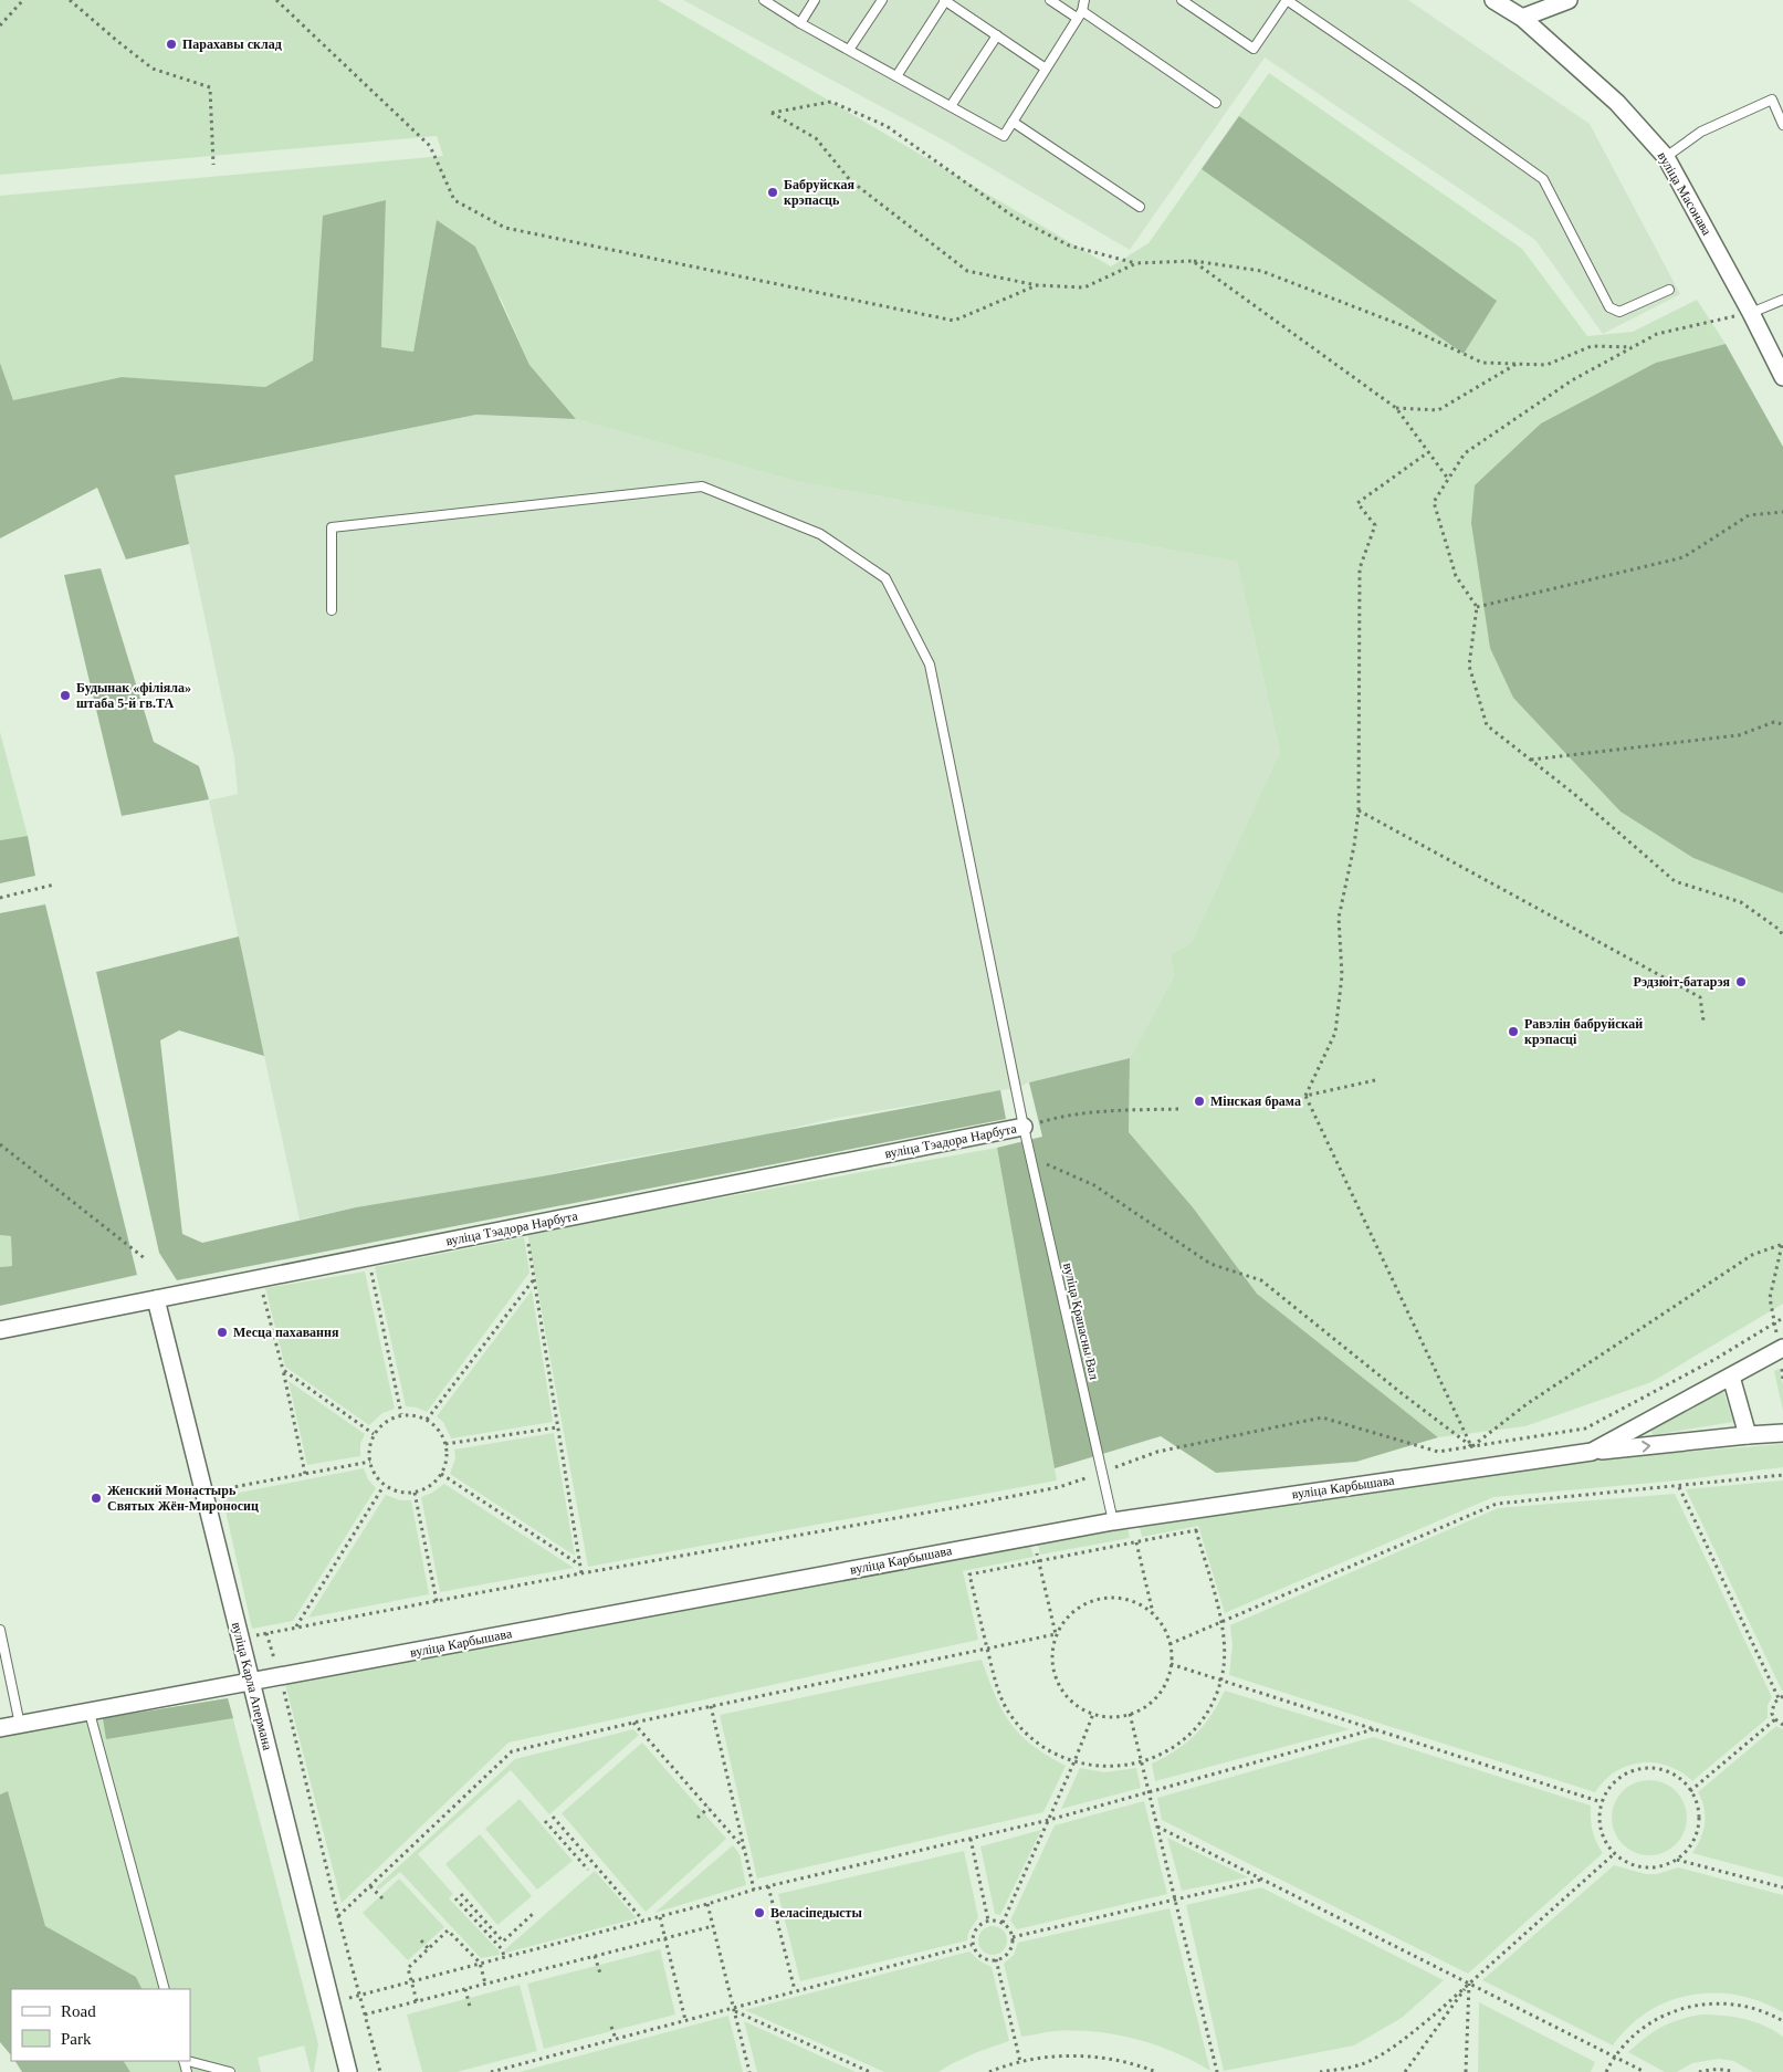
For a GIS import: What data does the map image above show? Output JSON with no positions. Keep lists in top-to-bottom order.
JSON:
{
  "streets": {
    "street": [
      "вуліца Масонава",
      "вуліца Тэадора Нарбута",
      "вуліца Карбышава",
      "вуліца Карла Апермана"
    ],
    "lane": ["вуліца Крапасны Вал"]
  },
  "crossings": [
    ["вуліца Тэадора Нарбута", "вуліца Крапасны Вал"],
    ["вуліца Тэадора Нарбута", "вуліца Карла Апермана"],
    ["вуліца Крапасны Вал", "вуліца Карбышава"],
    ["вуліца Карбышава", "вуліца Карла Апермана"]
  ],
  "places": [
    "Парахавы склад",
    "Бабруйская крэпасць",
    "Будынак «філіяла» штаба 5-й гв.ТА",
    "Рэдзюіт-батарэя",
    "Равэлін бабруйскай крэпасці",
    "Мінская брама",
    "Месца пахавання",
    "Женский Монастырь Святых Жён-Мироносиц",
    "Веласіпедысты"
  ],
  "legend": ["Road", "Park"]
}
